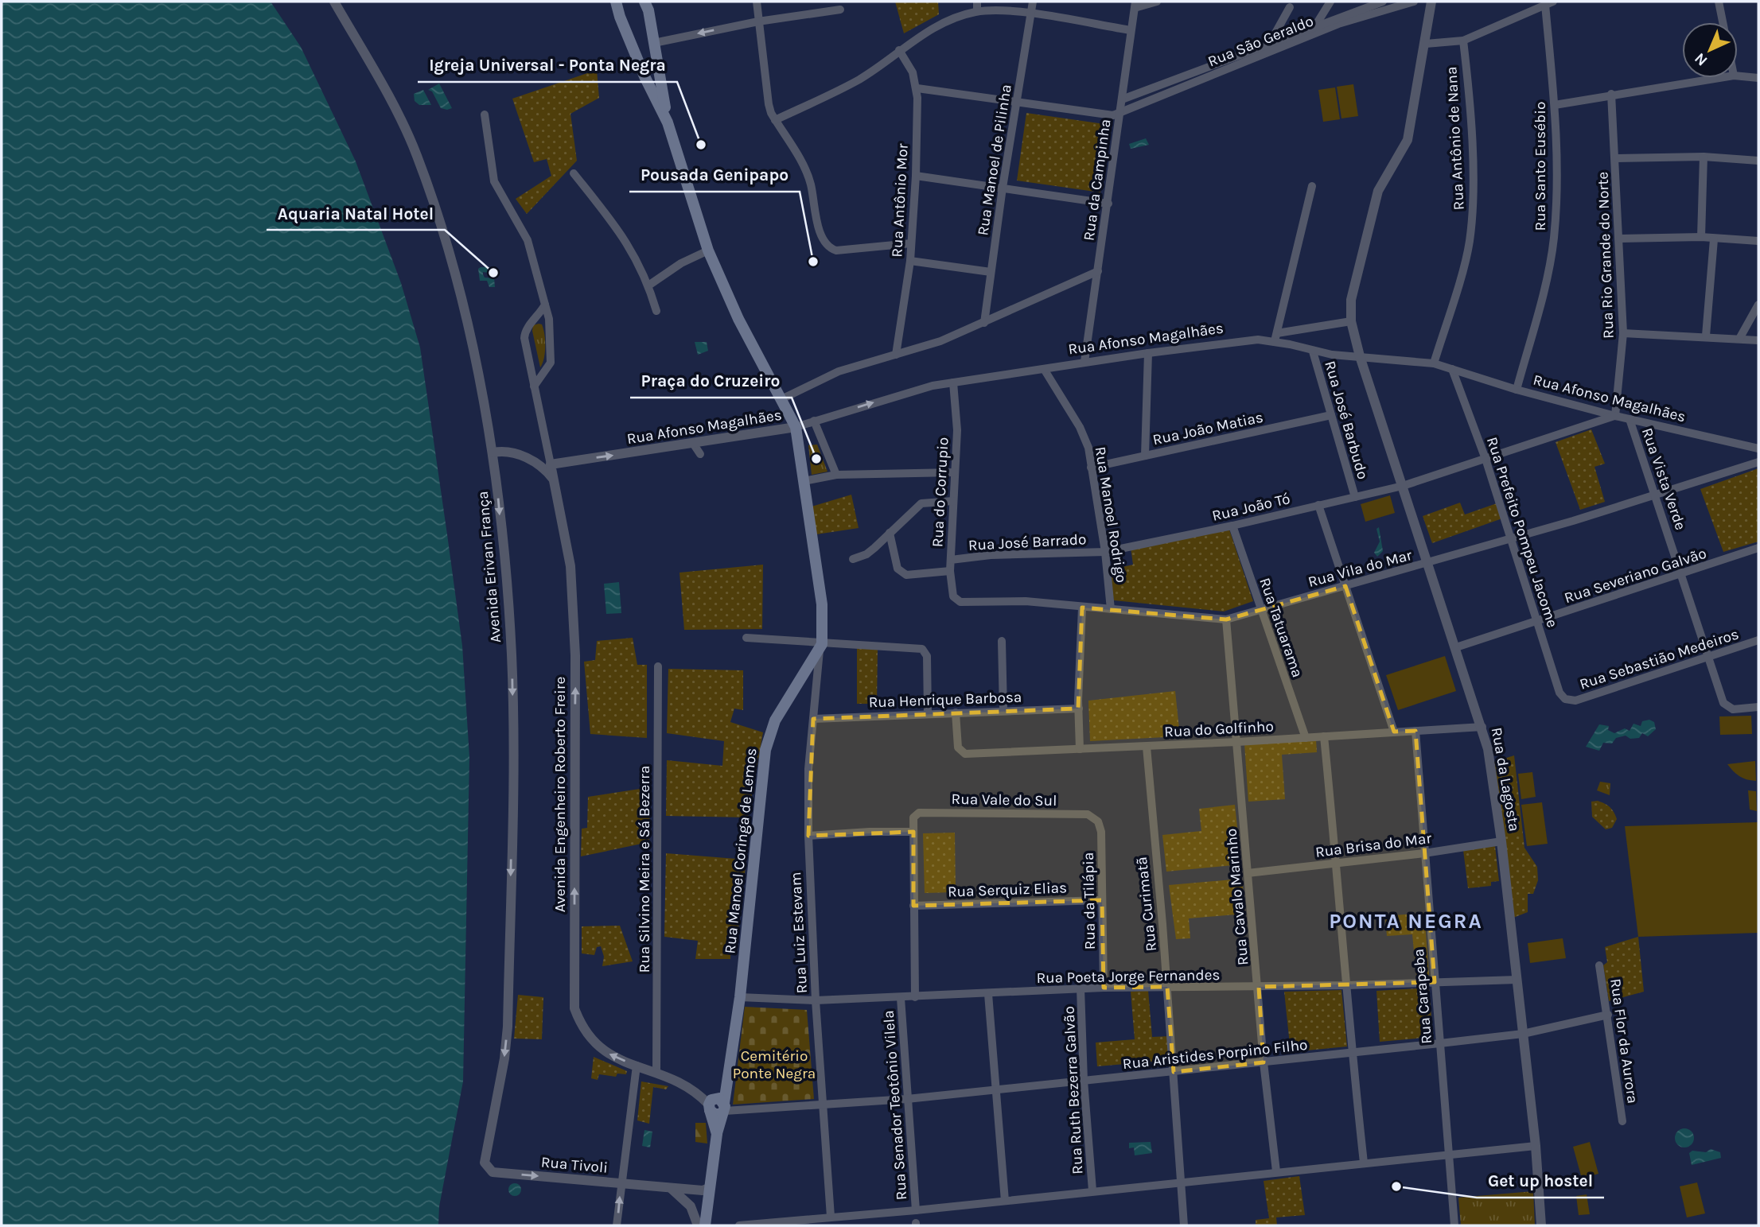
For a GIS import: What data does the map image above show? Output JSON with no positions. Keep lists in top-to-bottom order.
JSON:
{
  "streets": {
    "main road": ["Rua Manoel Coringa de Lemos"],
    "street": [
      "Rua São Geraldo",
      "Rua Antônio de Nana",
      "Rua Manoel de Pilinha",
      "Rua Santo Eusébio",
      "Rua da Campinha",
      "Rua Antônio Mor",
      "Rua Rio Grande do Norte",
      "Rua Afonso Magalhães",
      "Rua José Barbudo",
      "Rua João Matias",
      "Rua Vista Verde",
      "Rua do Corrupio",
      "Rua João Tó",
      "Rua Manoel Rodrigo",
      "Rua Prefeito Pompeu Jacome",
      "Rua José Barrado",
      "Avenida Erivan França",
      "Rua Vila do Mar",
      "Rua Severiano Galvão",
      "Rua Tatuarama",
      "Rua Sebastião Medeiros",
      "Rua Henrique Barbosa",
      "Rua do Golfinho",
      "Rua da Lagosta",
      "Avenida Engenheiro Roberto Freire",
      "Rua Vale do Sul",
      "Rua Brisa do Mar",
      "Rua Silvino Meira e Sá Bezerra",
      "Rua Serquiz Elias",
      "Rua Cavalo Marinho",
      "Rua da Tilápia",
      "Rua Curimatã",
      "Rua Luiz Estevam",
      "Rua Poeta Jorge Fernandes",
      "Rua Carapeba",
      "Rua Flor da Aurora",
      "Rua Aristides Porpino Filho",
      "Rua Ruth Bezerra Galvão",
      "Rua Senador Teotônio Vilela",
      "Rua Tivoli"
    ]
  },
  "crossings": [
    ["Rua São Geraldo", "Rua da Campinha"],
    ["Rua Antônio de Nana", "Rua Afonso Magalhães"],
    ["Rua Santo Eusébio", "Rua Afonso Magalhães"],
    ["Rua da Campinha", "Rua Afonso Magalhães"],
    ["Rua Rio Grande do Norte", "Rua Afonso Magalhães"],
    ["Rua Rio Grande do Norte", "Rua João Tó"],
    ["Rua Afonso Magalhães", "Rua José Barbudo"],
    ["Rua Afonso Magalhães", "Rua Vista Verde"],
    ["Rua Afonso Magalhães", "Rua do Corrupio"],
    ["Rua Afonso Magalhães", "Rua João Tó"],
    ["Rua Afonso Magalhães", "Rua Manoel Rodrigo"],
    ["Rua Afonso Magalhães", "Rua Prefeito Pompeu Jacome"],
    ["Rua Afonso Magalhães", "Rua da Lagosta"],
    ["Rua José Barbudo", "Rua João Matias"],
    ["Rua José Barbudo", "Rua João Tó"],
    ["Rua João Matias", "Rua Manoel Rodrigo"],
    ["Rua Vista Verde", "Rua Vila do Mar"],
    ["Rua Vista Verde", "Rua Severiano Galvão"],
    ["Rua Vista Verde", "Rua Sebastião Medeiros"],
    ["Rua do Corrupio", "Rua José Barrado"],
    ["Rua do Corrupio", "Rua Vila do Mar"],
    ["Rua João Tó", "Rua Manoel Rodrigo"],
    ["Rua João Tó", "Rua Prefeito Pompeu Jacome"],
    ["Rua João Tó", "Rua José Barrado"],
    ["Rua João Tó", "Rua Tatuarama"],
    ["Rua João Tó", "Rua da Lagosta"],
    ["Rua Manoel Rodrigo", "Rua José Barrado"],
    ["Rua Manoel Rodrigo", "Rua Vila do Mar"],
    ["Rua Prefeito Pompeu Jacome", "Rua Vila do Mar"],
    ["Rua Prefeito Pompeu Jacome", "Rua Severiano Galvão"],
    ["Rua Prefeito Pompeu Jacome", "Rua Sebastião Medeiros"],
    ["Avenida Erivan França", "Rua Tivoli"],
    ["Rua Vila do Mar", "Rua Tatuarama"],
    ["Rua Vila do Mar", "Rua da Lagosta"],
    ["Rua Vila do Mar", "Rua Cavalo Marinho"],
    ["Rua Severiano Galvão", "Rua da Lagosta"],
    ["Rua Tatuarama", "Rua do Golfinho"],
    ["Rua Henrique Barbosa", "Rua do Golfinho"],
    ["Rua Henrique Barbosa", "Rua Luiz Estevam"],
    ["Rua do Golfinho", "Rua da Lagosta"],
    ["Rua do Golfinho", "Rua Cavalo Marinho"],
    ["Rua do Golfinho", "Rua Curimatã"],
    ["Rua do Golfinho", "Rua Carapeba"],
    ["Rua da Lagosta", "Rua Brisa do Mar"],
    ["Rua da Lagosta", "Rua Poeta Jorge Fernandes"],
    ["Rua da Lagosta", "Rua Aristides Porpino Filho"],
    ["Avenida Engenheiro Roberto Freire", "Rua Manoel Coringa de Lemos"],
    ["Avenida Engenheiro Roberto Freire", "Rua Silvino Meira e Sá Bezerra"],
    ["Avenida Engenheiro Roberto Freire", "Rua Aristides Porpino Filho"],
    ["Rua Vale do Sul", "Rua da Tilápia"],
    ["Rua Vale do Sul", "Rua Senador Teotônio Vilela"],
    ["Rua Brisa do Mar", "Rua Cavalo Marinho"],
    ["Rua Brisa do Mar", "Rua Carapeba"],
    ["Rua Manoel Coringa de Lemos", "Rua Luiz Estevam"],
    ["Rua Manoel Coringa de Lemos", "Rua Poeta Jorge Fernandes"],
    ["Rua Manoel Coringa de Lemos", "Rua Aristides Porpino Filho"],
    ["Rua Serquiz Elias", "Rua da Tilápia"],
    ["Rua Serquiz Elias", "Rua Senador Teotônio Vilela"],
    ["Rua Cavalo Marinho", "Rua Poeta Jorge Fernandes"],
    ["Rua Cavalo Marinho", "Rua Aristides Porpino Filho"],
    ["Rua da Tilápia", "Rua Poeta Jorge Fernandes"],
    ["Rua Curimatã", "Rua Poeta Jorge Fernandes"],
    ["Rua Curimatã", "Rua Aristides Porpino Filho"],
    ["Rua Luiz Estevam", "Rua Poeta Jorge Fernandes"],
    ["Rua Luiz Estevam", "Rua Aristides Porpino Filho"],
    ["Rua Poeta Jorge Fernandes", "Rua Carapeba"],
    ["Rua Poeta Jorge Fernandes", "Rua Ruth Bezerra Galvão"],
    ["Rua Poeta Jorge Fernandes", "Rua Senador Teotônio Vilela"],
    ["Rua Carapeba", "Rua Aristides Porpino Filho"],
    ["Rua Flor da Aurora", "Rua Aristides Porpino Filho"],
    ["Rua Aristides Porpino Filho", "Rua Ruth Bezerra Galvão"],
    ["Rua Aristides Porpino Filho", "Rua Senador Teotônio Vilela"]
  ],
  "one_way": ["Avenida Erivan França", "Avenida Engenheiro Roberto Freire", "Rua Tivoli"],
  "districts": ["PONTA NEGRA"],
  "parks": ["Cemitério Ponte Negra"],
  "places": [
    "Igreja Universal - Ponta Negra",
    "Pousada Genipapo",
    "Aquaria Natal Hotel",
    "Praça do Cruzeiro",
    "Get up hostel"
  ],
  "north": "bottom left"
}
